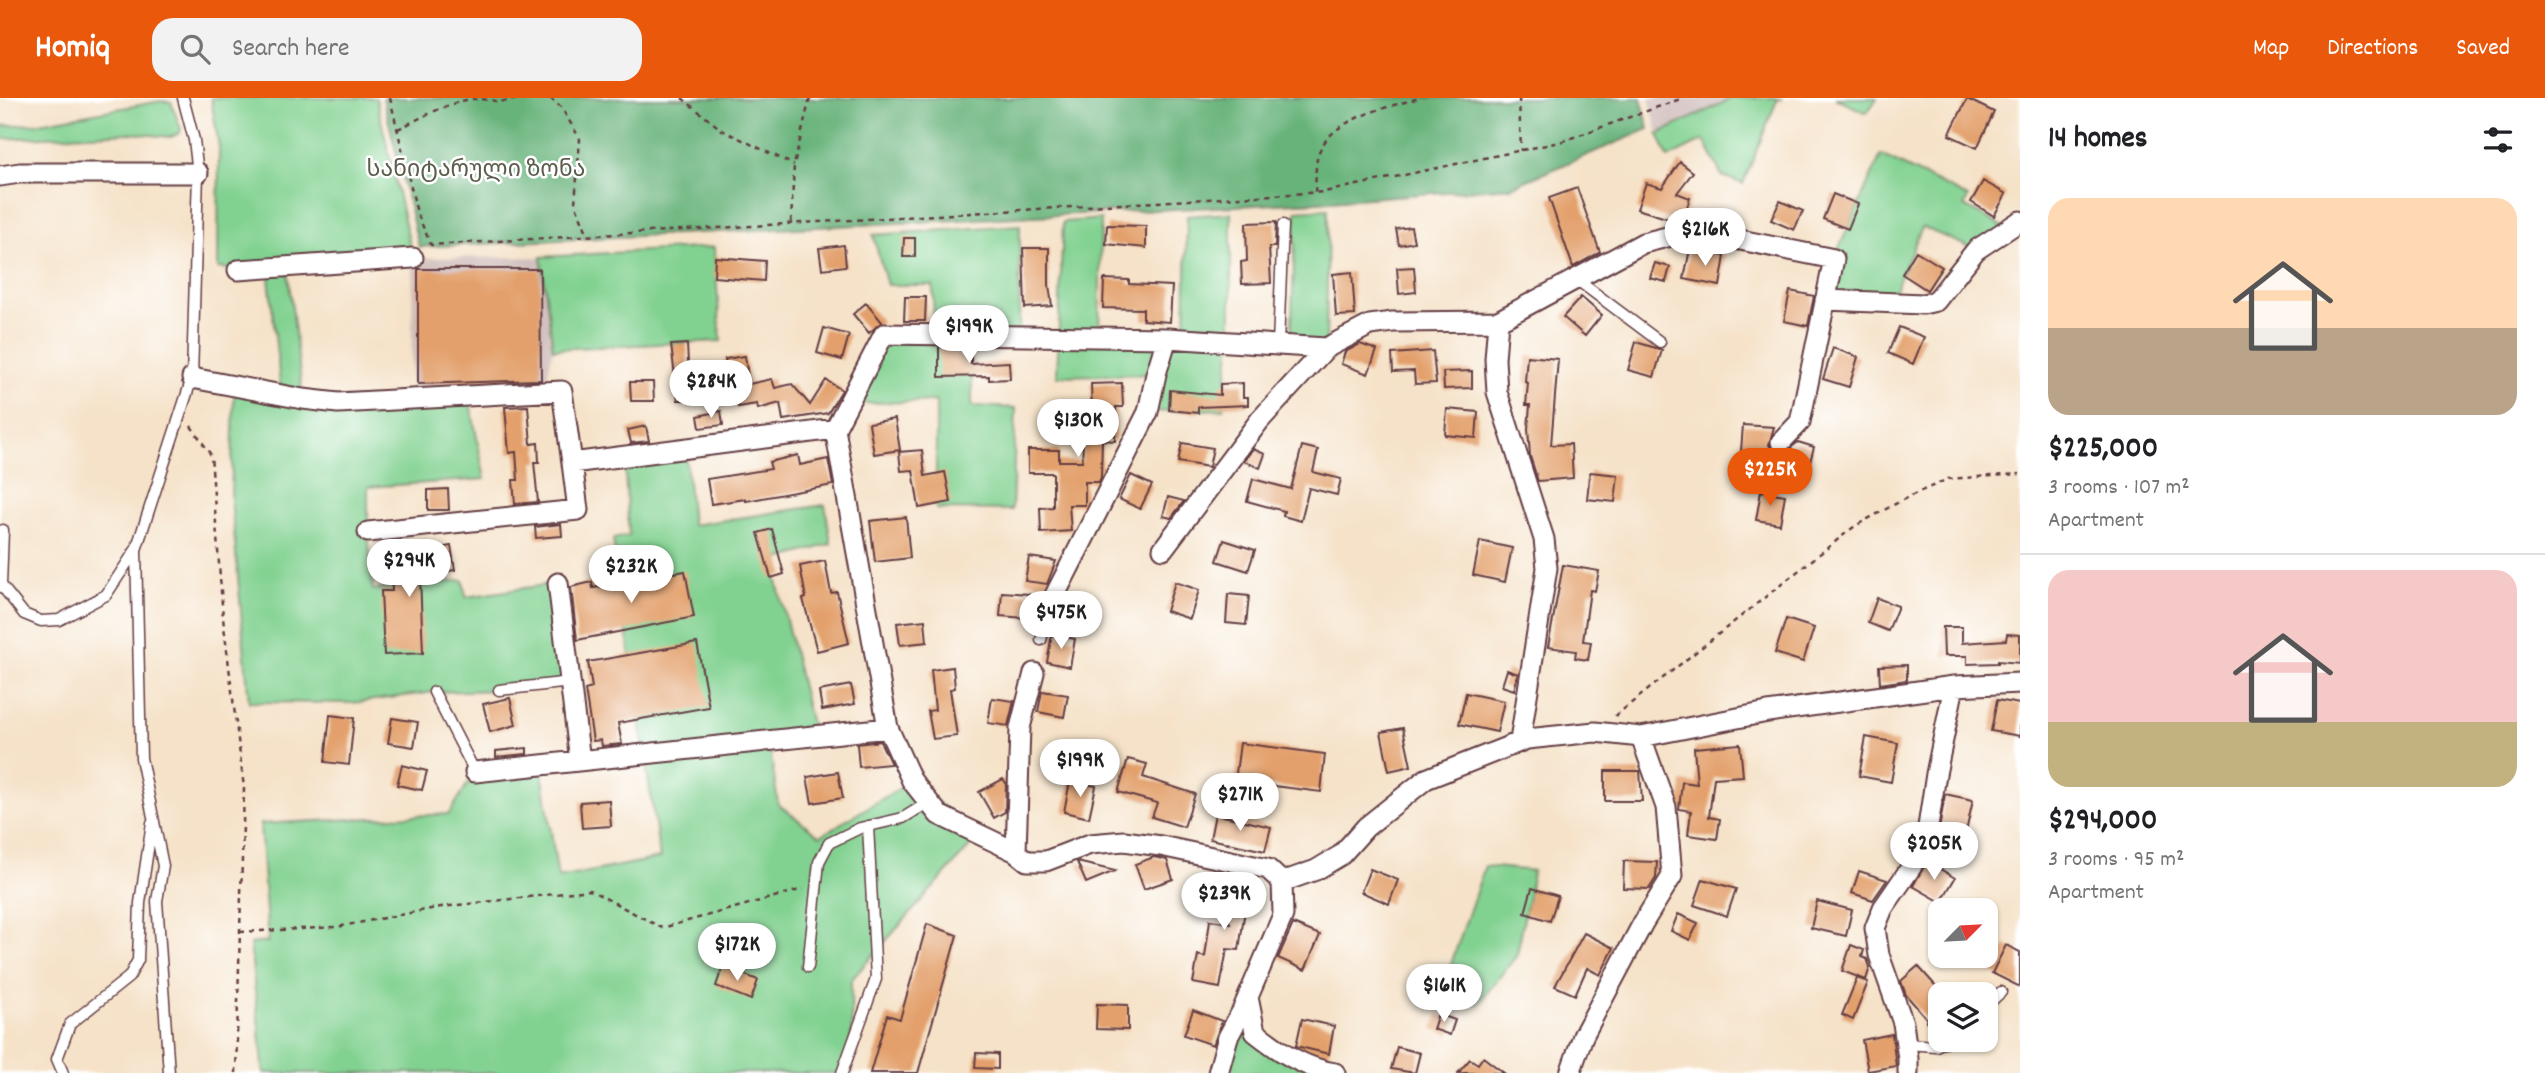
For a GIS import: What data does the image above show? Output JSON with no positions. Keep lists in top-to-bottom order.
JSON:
{
  "parks": ["სანიტარული ზონა"],
  "north": "top right",
  "page": {
    "header": "Homiq",
    "search": "Search here",
    "nav": ["Map", "Directions", "Saved"],
    "heading": "14 homes",
    "list": [
      {
        "name": "$225,000",
        "note": "3 rooms · 107 m² · Apartment"
      },
      {
        "name": "$294,000",
        "note": "3 rooms · 95 m² · Apartment"
      }
    ],
    "price": [
      "$216K",
      "$199K",
      "$284K",
      "$130K",
      "$225K",
      "$294K",
      "$232K",
      "$475K",
      "$199K",
      "$271K",
      "$205K",
      "$239K",
      "$172K",
      "$161K"
    ]
  }
}
